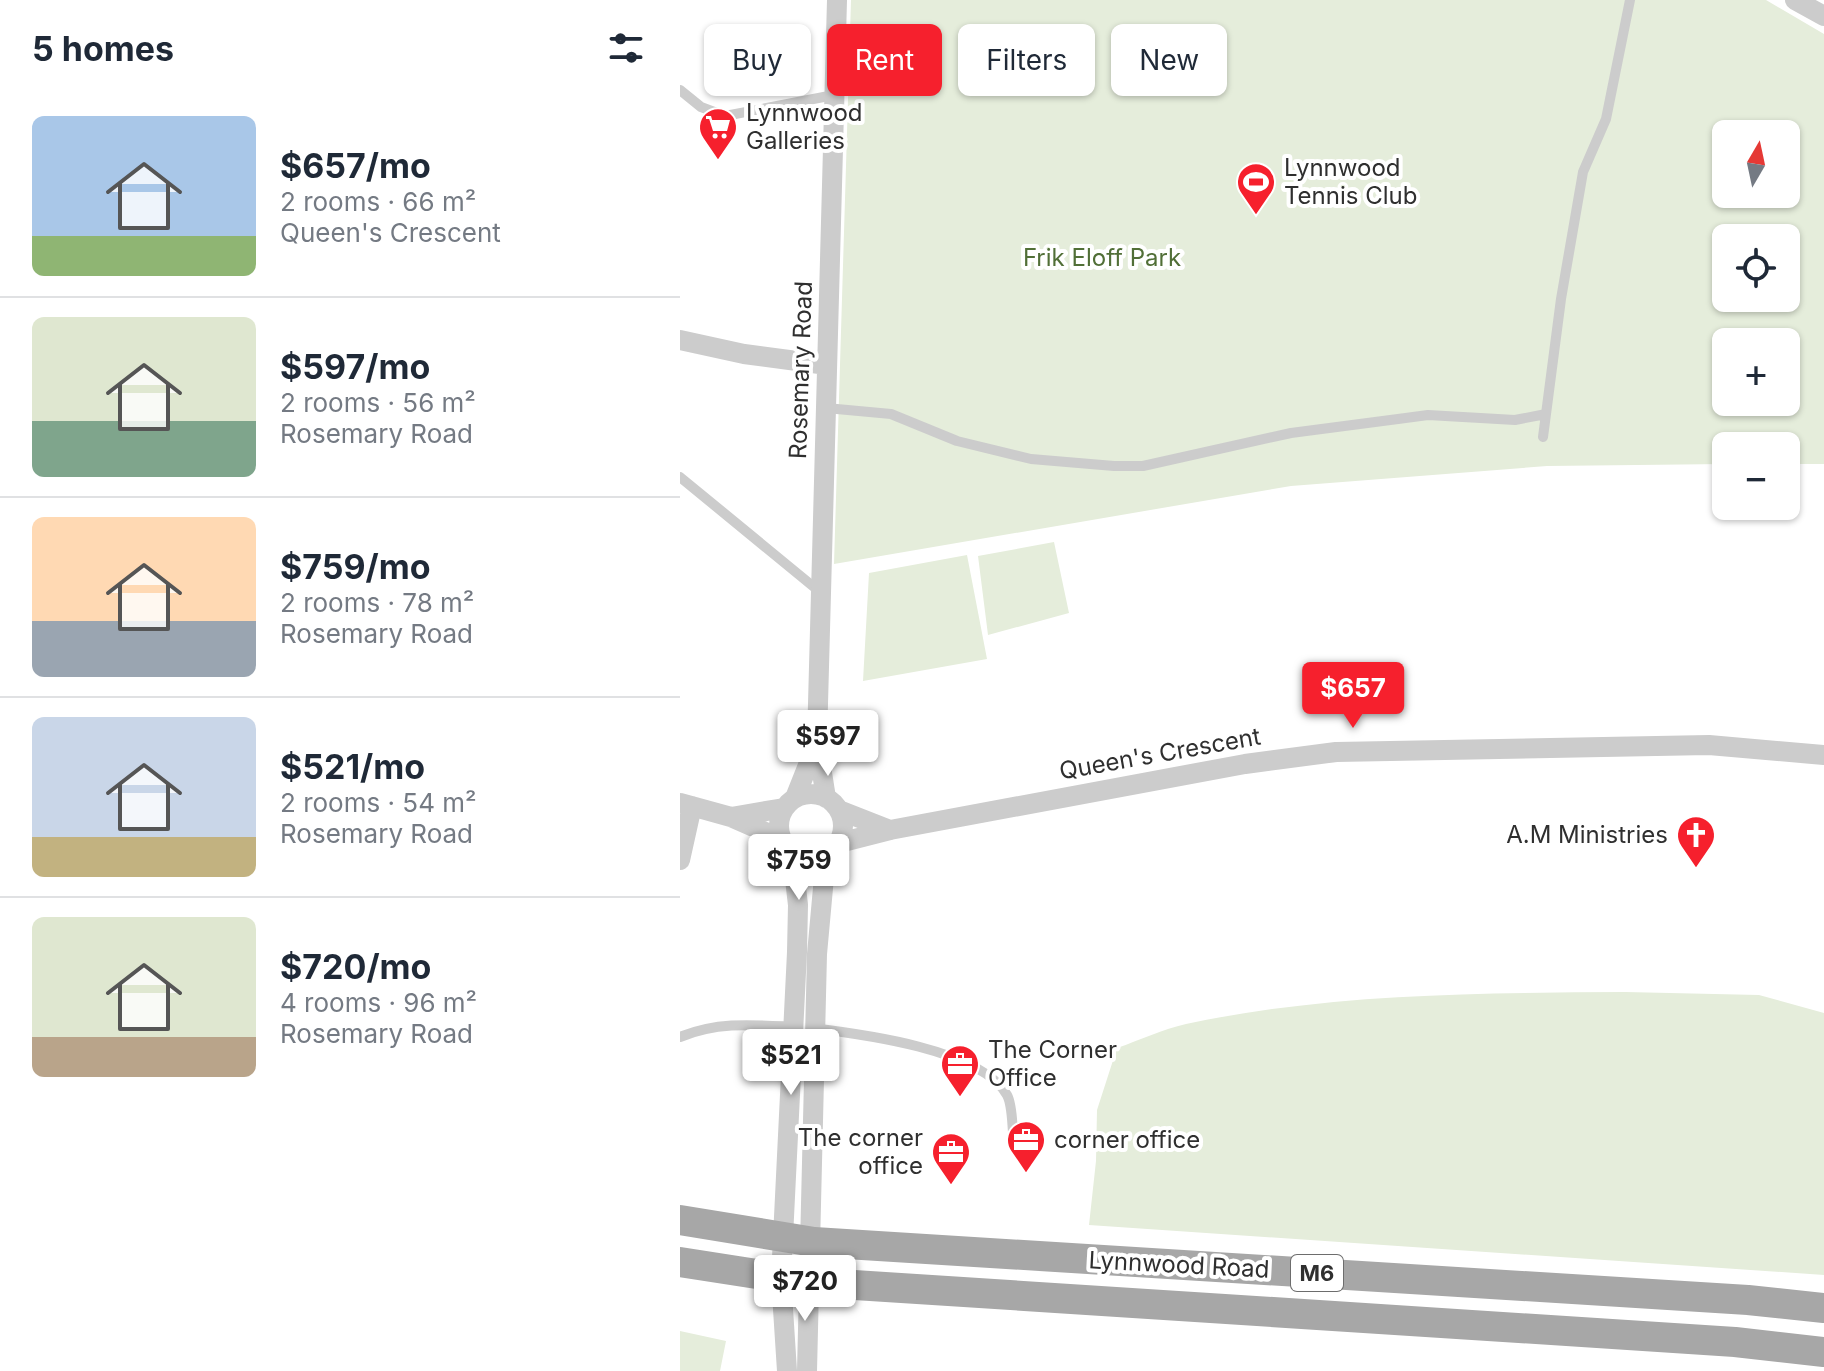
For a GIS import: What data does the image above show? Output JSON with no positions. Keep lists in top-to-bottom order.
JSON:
{
  "streets": {
    "main road": ["Lynnwood Road", "M6"],
    "street": ["Rosemary Road", "Queen's Crescent"]
  },
  "crossings": [
    ["Rosemary Road", "Queen's Crescent"]
  ],
  "parks": ["Frik Eloff Park"],
  "places": {
    "supermarket": ["Lynnwood Galleries"],
    "sports": ["Lynnwood Tennis Club"],
    "church": ["A.M Ministries"],
    "office": ["The Corner Office", "corner office", "The corner office"]
  },
  "north": "top",
  "page": {
    "heading": "5 homes",
    "chip": [
      "Buy",
      "Rent",
      "Filters",
      "New"
    ],
    "list": [
      {
        "name": "$657/mo",
        "note": "2 rooms · 66 m² · Queen's Crescent"
      },
      {
        "name": "$597/mo",
        "note": "2 rooms · 56 m² · Rosemary Road"
      },
      {
        "name": "$759/mo",
        "note": "2 rooms · 78 m² · Rosemary Road"
      },
      {
        "name": "$521/mo",
        "note": "2 rooms · 54 m² · Rosemary Road"
      },
      {
        "name": "$720/mo",
        "note": "4 rooms · 96 m² · Rosemary Road"
      }
    ],
    "map_buttons": ["+", "−"],
    "price": [
      "$657",
      "$597",
      "$759",
      "$521",
      "$720"
    ]
  }
}
